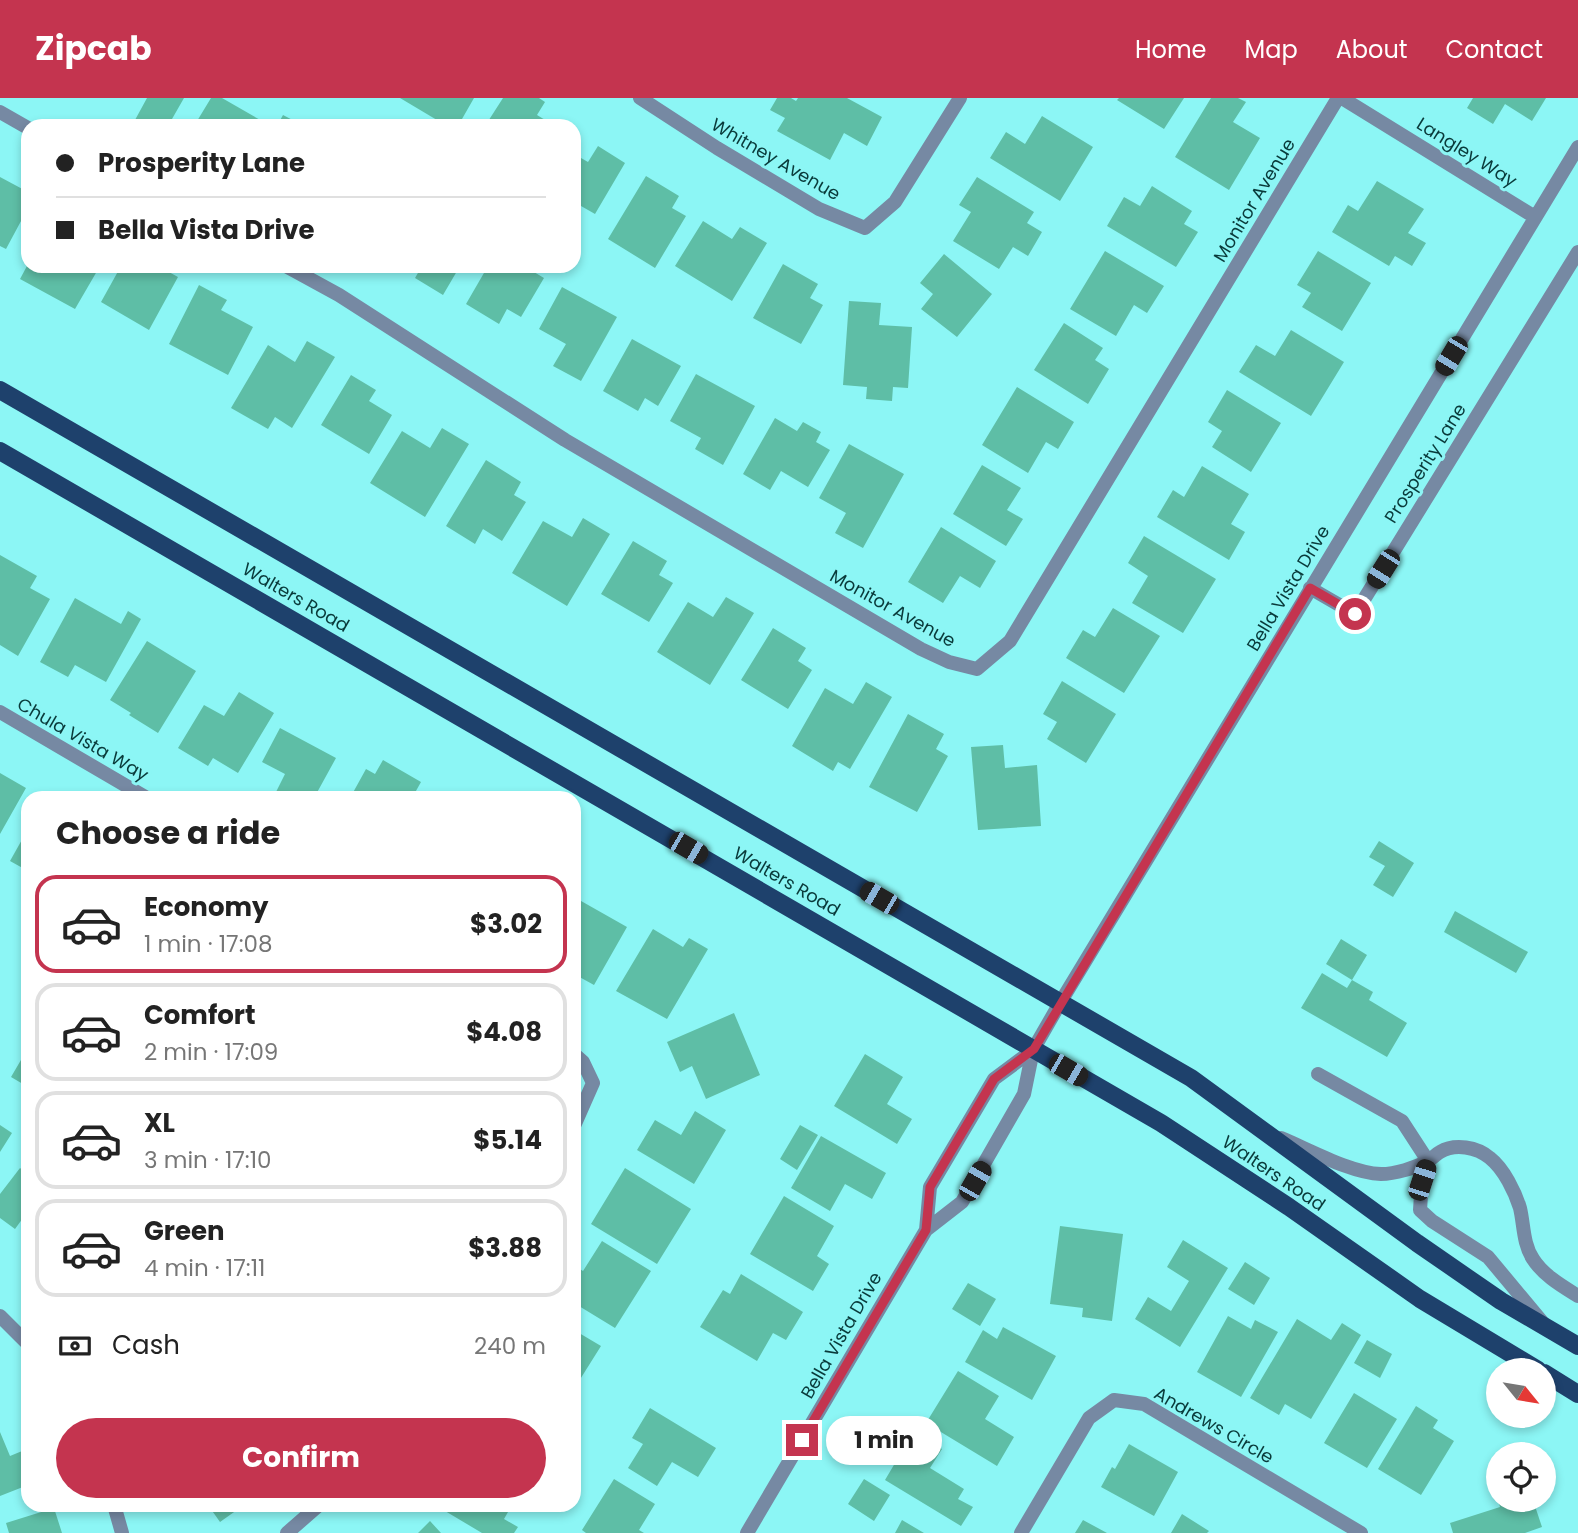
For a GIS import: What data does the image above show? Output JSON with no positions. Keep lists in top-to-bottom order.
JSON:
{
  "streets": {
    "main road": ["Walters Road"],
    "street": [
      "Langley Way",
      "Whitney Avenue",
      "Monitor Avenue",
      "Prosperity Lane",
      "Bella Vista Drive",
      "Chula Vista Way",
      "Andrews Circle"
    ]
  },
  "crossings": [
    ["Langley Way", "Monitor Avenue"],
    ["Langley Way", "Bella Vista Drive"],
    ["Prosperity Lane", "Bella Vista Drive"],
    ["Bella Vista Drive", "Walters Road"]
  ],
  "north": "bottom right",
  "page": {
    "header": "Zipcab",
    "nav": [
      "Home",
      "Map",
      "About",
      "Contact"
    ],
    "banner": ["Prosperity Lane", "Bella Vista Drive"],
    "heading": "Choose a ride",
    "list": [
      {
        "name": "Economy",
        "note": "1 min · 17:08",
        "value": "$3.02"
      },
      {
        "name": "Comfort",
        "note": "2 min · 17:09",
        "value": "$4.08"
      },
      {
        "name": "XL",
        "note": "3 min · 17:10",
        "value": "$5.14"
      },
      {
        "name": "Green",
        "note": "4 min · 17:11",
        "value": "$3.88"
      }
    ],
    "pay": ["Cash", "240 m"],
    "buttons": "Confirm",
    "bubble": "1 min"
  }
}
